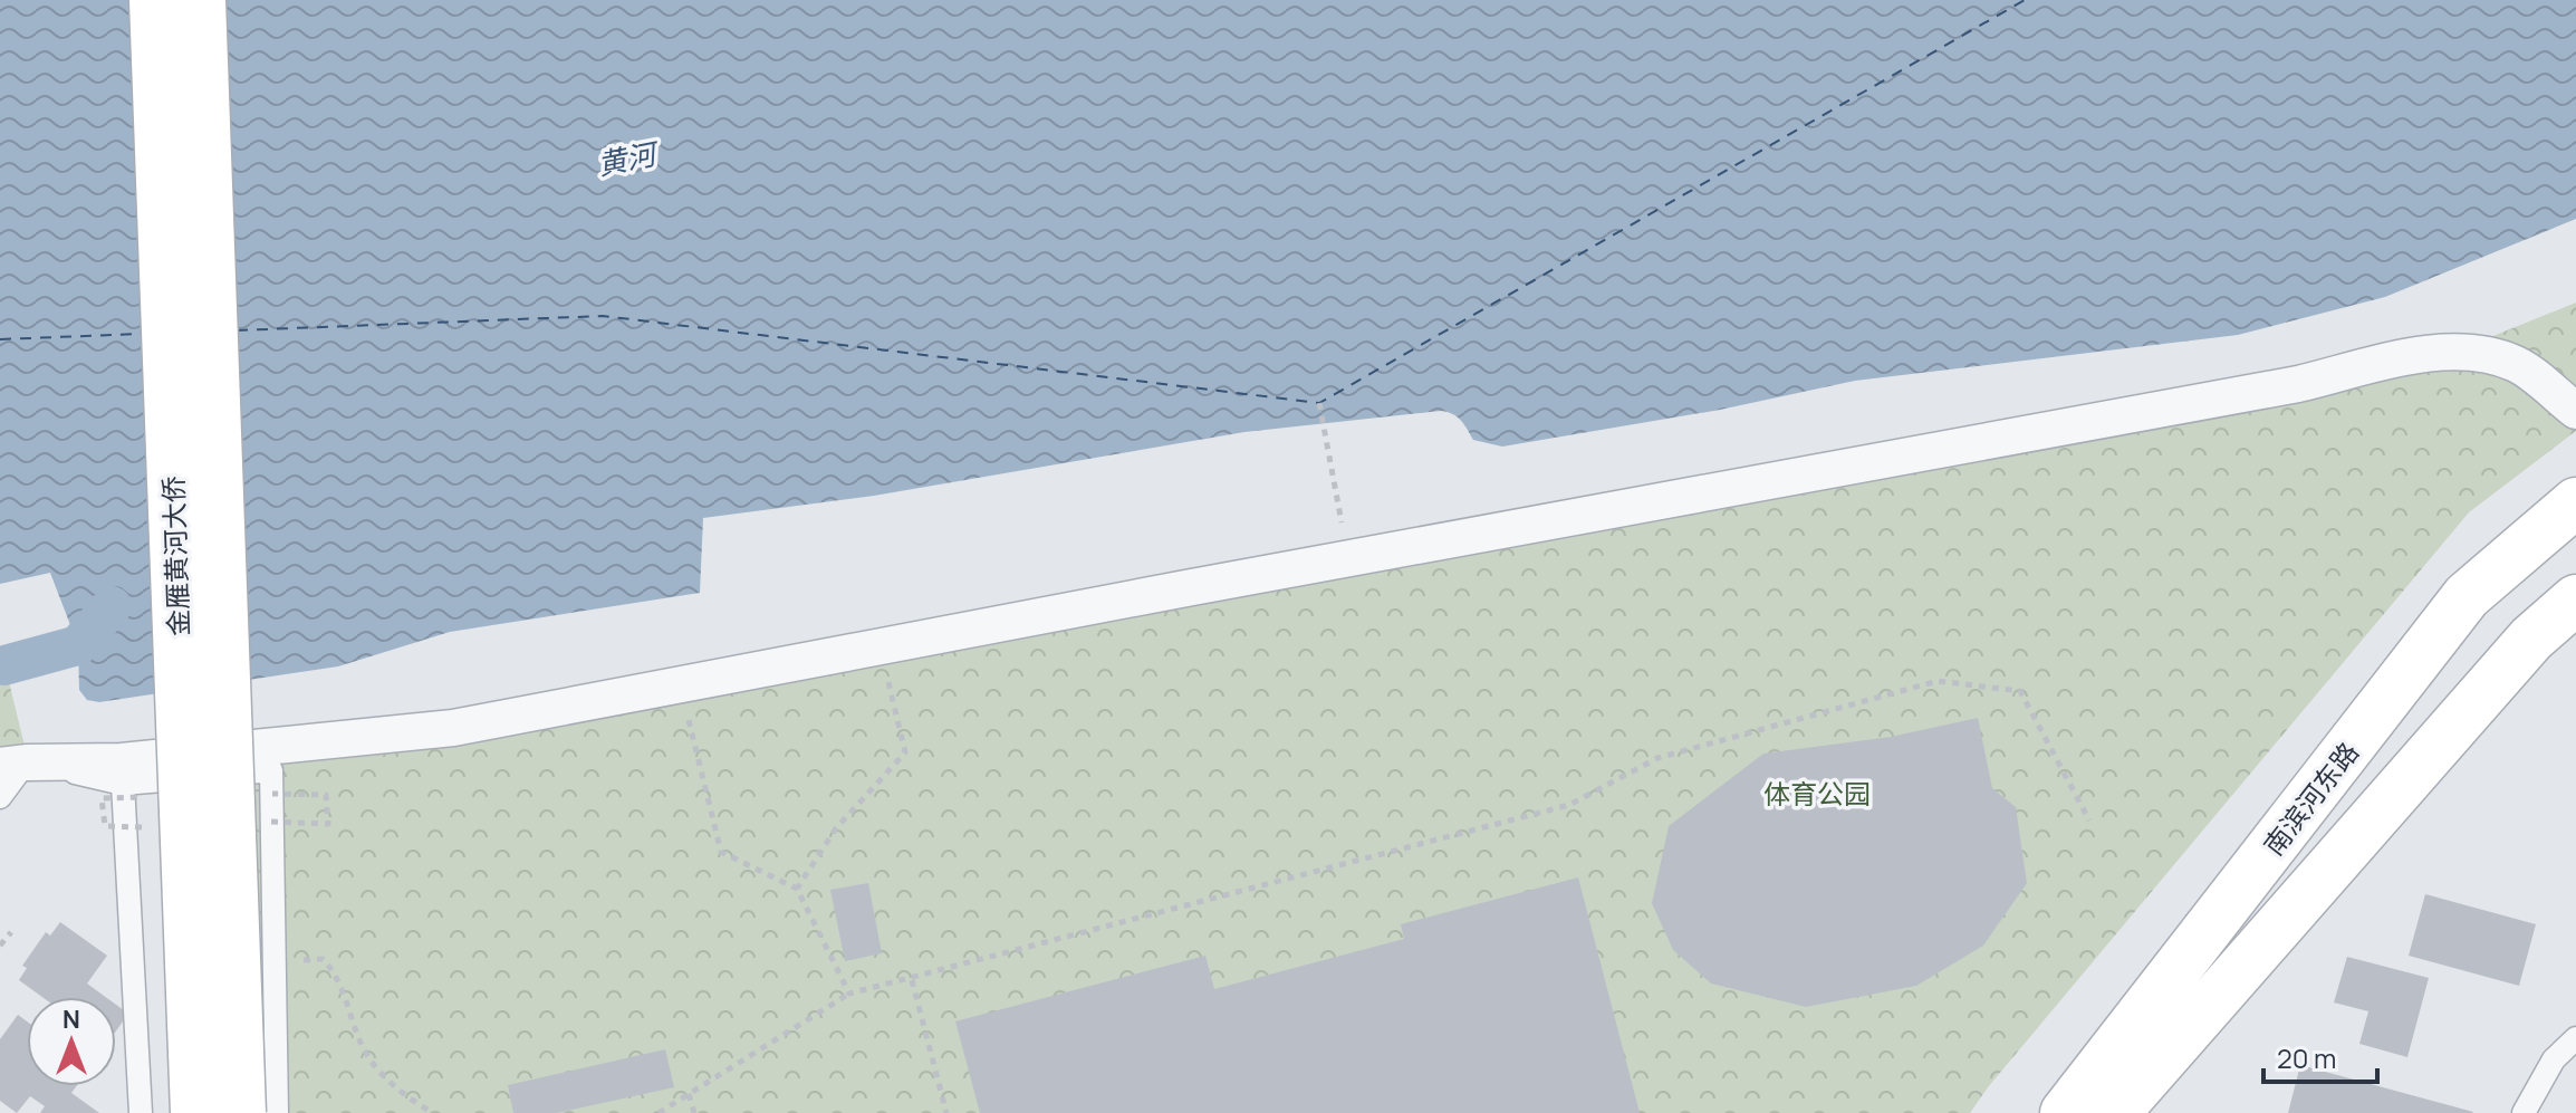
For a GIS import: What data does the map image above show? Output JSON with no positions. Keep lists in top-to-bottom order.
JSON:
{
  "streets": {
    "main road": ["金雁黄河大侨", "南滨河东路"]
  },
  "water": ["黄河"],
  "parks": ["体育公园"],
  "scale_bar": "20 m",
  "north": "top"
}
